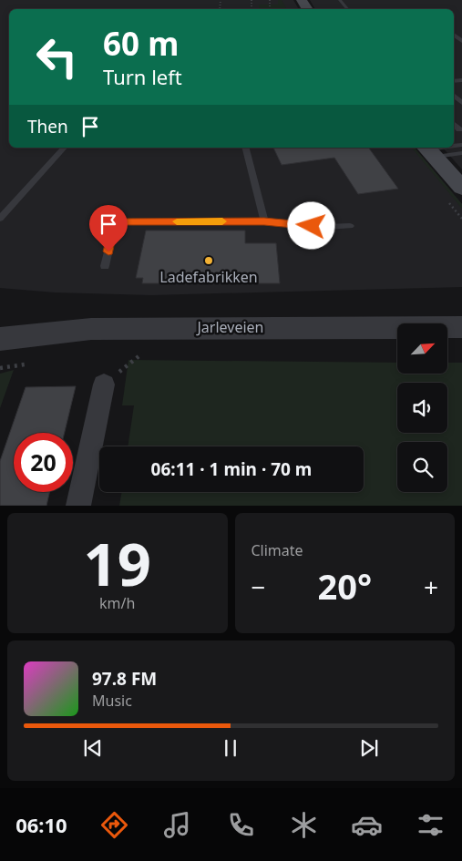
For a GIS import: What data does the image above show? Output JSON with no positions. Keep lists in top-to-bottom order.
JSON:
{
  "streets": {
    "street": ["Jarleveien"]
  },
  "places": ["Ladefabrikken"],
  "north": "top right",
  "page": {
    "turn": ["60 m", "Turn left"],
    "then": "Then",
    "limit": "20",
    "trip": "06:11 · 1 min · 70 m",
    "tile": [
      ["19", "km/h"],
      "Climate"
    ],
    "heat": ["−", "20°", "+"],
    "song": ["97.8 FM", "Music"],
    "tabs": "06:10"
  }
}
